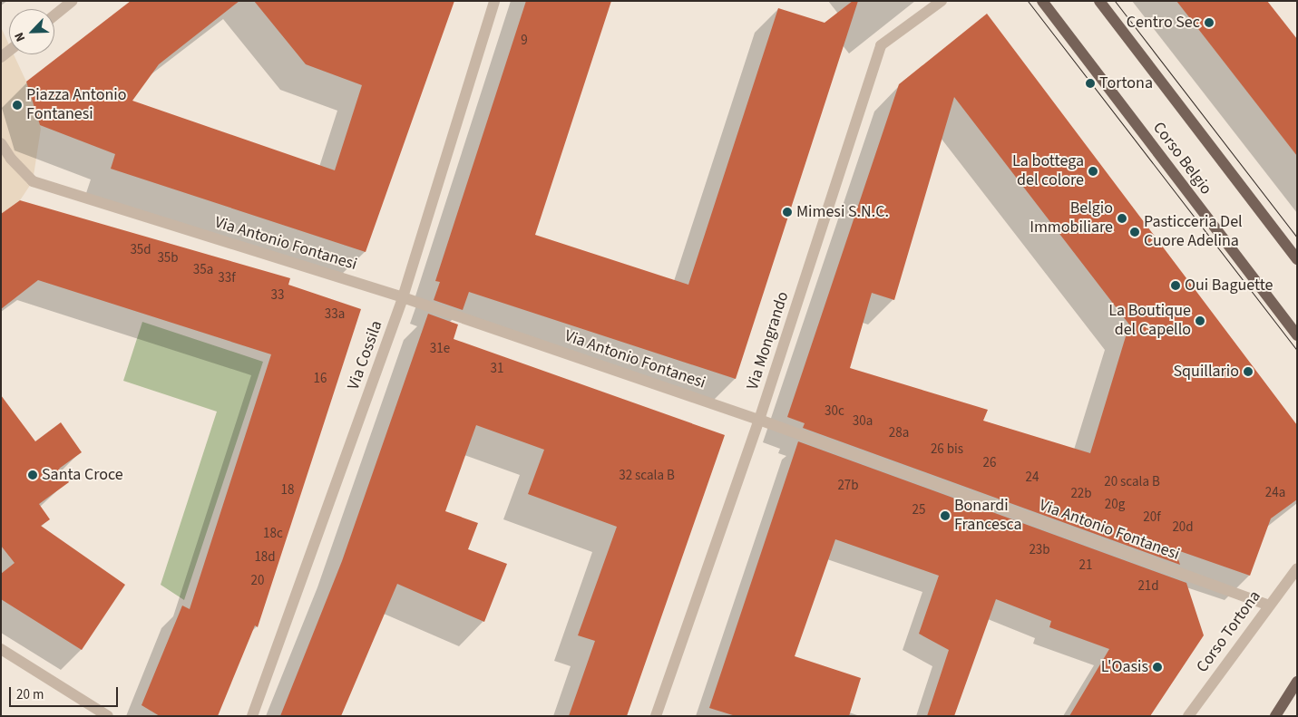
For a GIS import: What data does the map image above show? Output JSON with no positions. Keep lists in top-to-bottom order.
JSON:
{
  "streets": {
    "main road": ["Corso Belgio"],
    "street": [
      "Via Antonio Fontanesi",
      "Via Mongrando",
      "Via Cossila",
      "Corso Tortona"
    ]
  },
  "crossings": [
    ["Via Antonio Fontanesi", "Via Mongrando"],
    ["Via Antonio Fontanesi", "Via Cossila"],
    ["Via Antonio Fontanesi", "Corso Tortona"]
  ],
  "places": [
    "Centro Sec",
    "Tortona",
    "Piazza Antonio Fontanesi",
    "La bottega del colore",
    "Mimesi S.N.C.",
    "Belgio Immobiliare",
    "Pasticceria Del Cuore Adelina",
    "Oui Baguette",
    "La Boutique del Capello",
    "Squillario",
    "Santa Croce",
    "Bonardi Francesca",
    "L'Oasis"
  ],
  "house_numbers": [
    "9",
    "35d",
    "35b",
    "35a",
    "33f",
    "33",
    "33a",
    "31e",
    "31",
    "16",
    "30c",
    "30a",
    "28a",
    "26 bis",
    "26",
    "32 scala B",
    "24",
    "20 scala B",
    "27b",
    "18",
    "24a",
    "22b",
    "20g",
    "25",
    "20f",
    "20d",
    "18c",
    "23b",
    "18d",
    "21",
    "20",
    "21d"
  ],
  "scale_bar": "20 m",
  "north": "bottom left"
}
